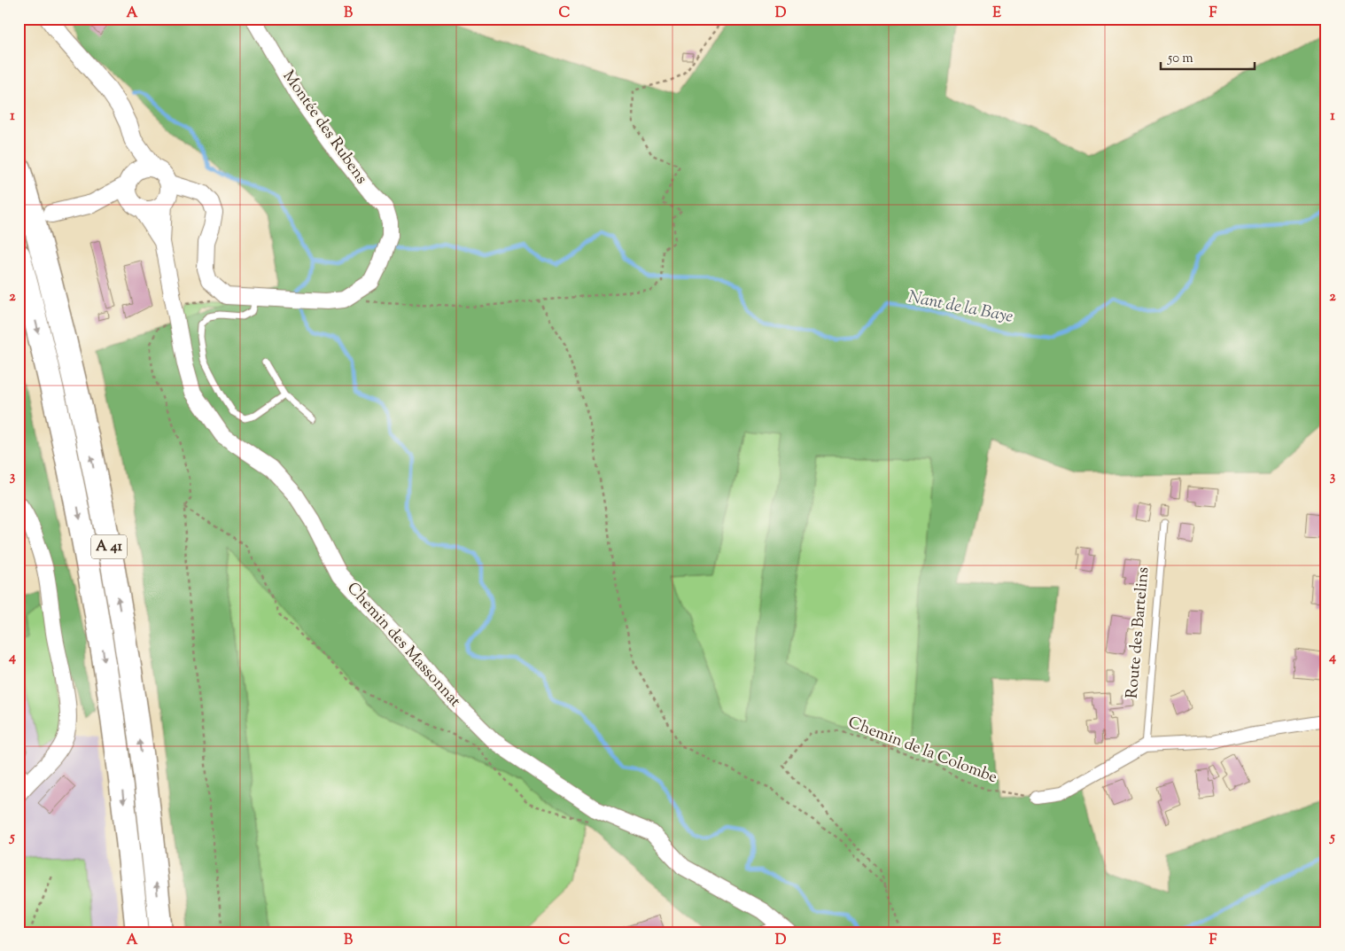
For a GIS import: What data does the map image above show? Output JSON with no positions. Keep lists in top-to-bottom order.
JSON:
{
  "streets": {
    "highway": ["A 41"],
    "street": ["Montée des Rubens", "Chemin des Massonnat"],
    "lane": ["Route des Bartelins"],
    "path": ["Chemin de la Colombe"]
  },
  "water": ["Nant de la Baye"],
  "scale_bar": "50 m",
  "grid": {
    "columns": [
      "A",
      "B",
      "C",
      "D",
      "E",
      "F"
    ],
    "rows": [
      "1",
      "2",
      "3",
      "4",
      "5"
    ]
  }
}
